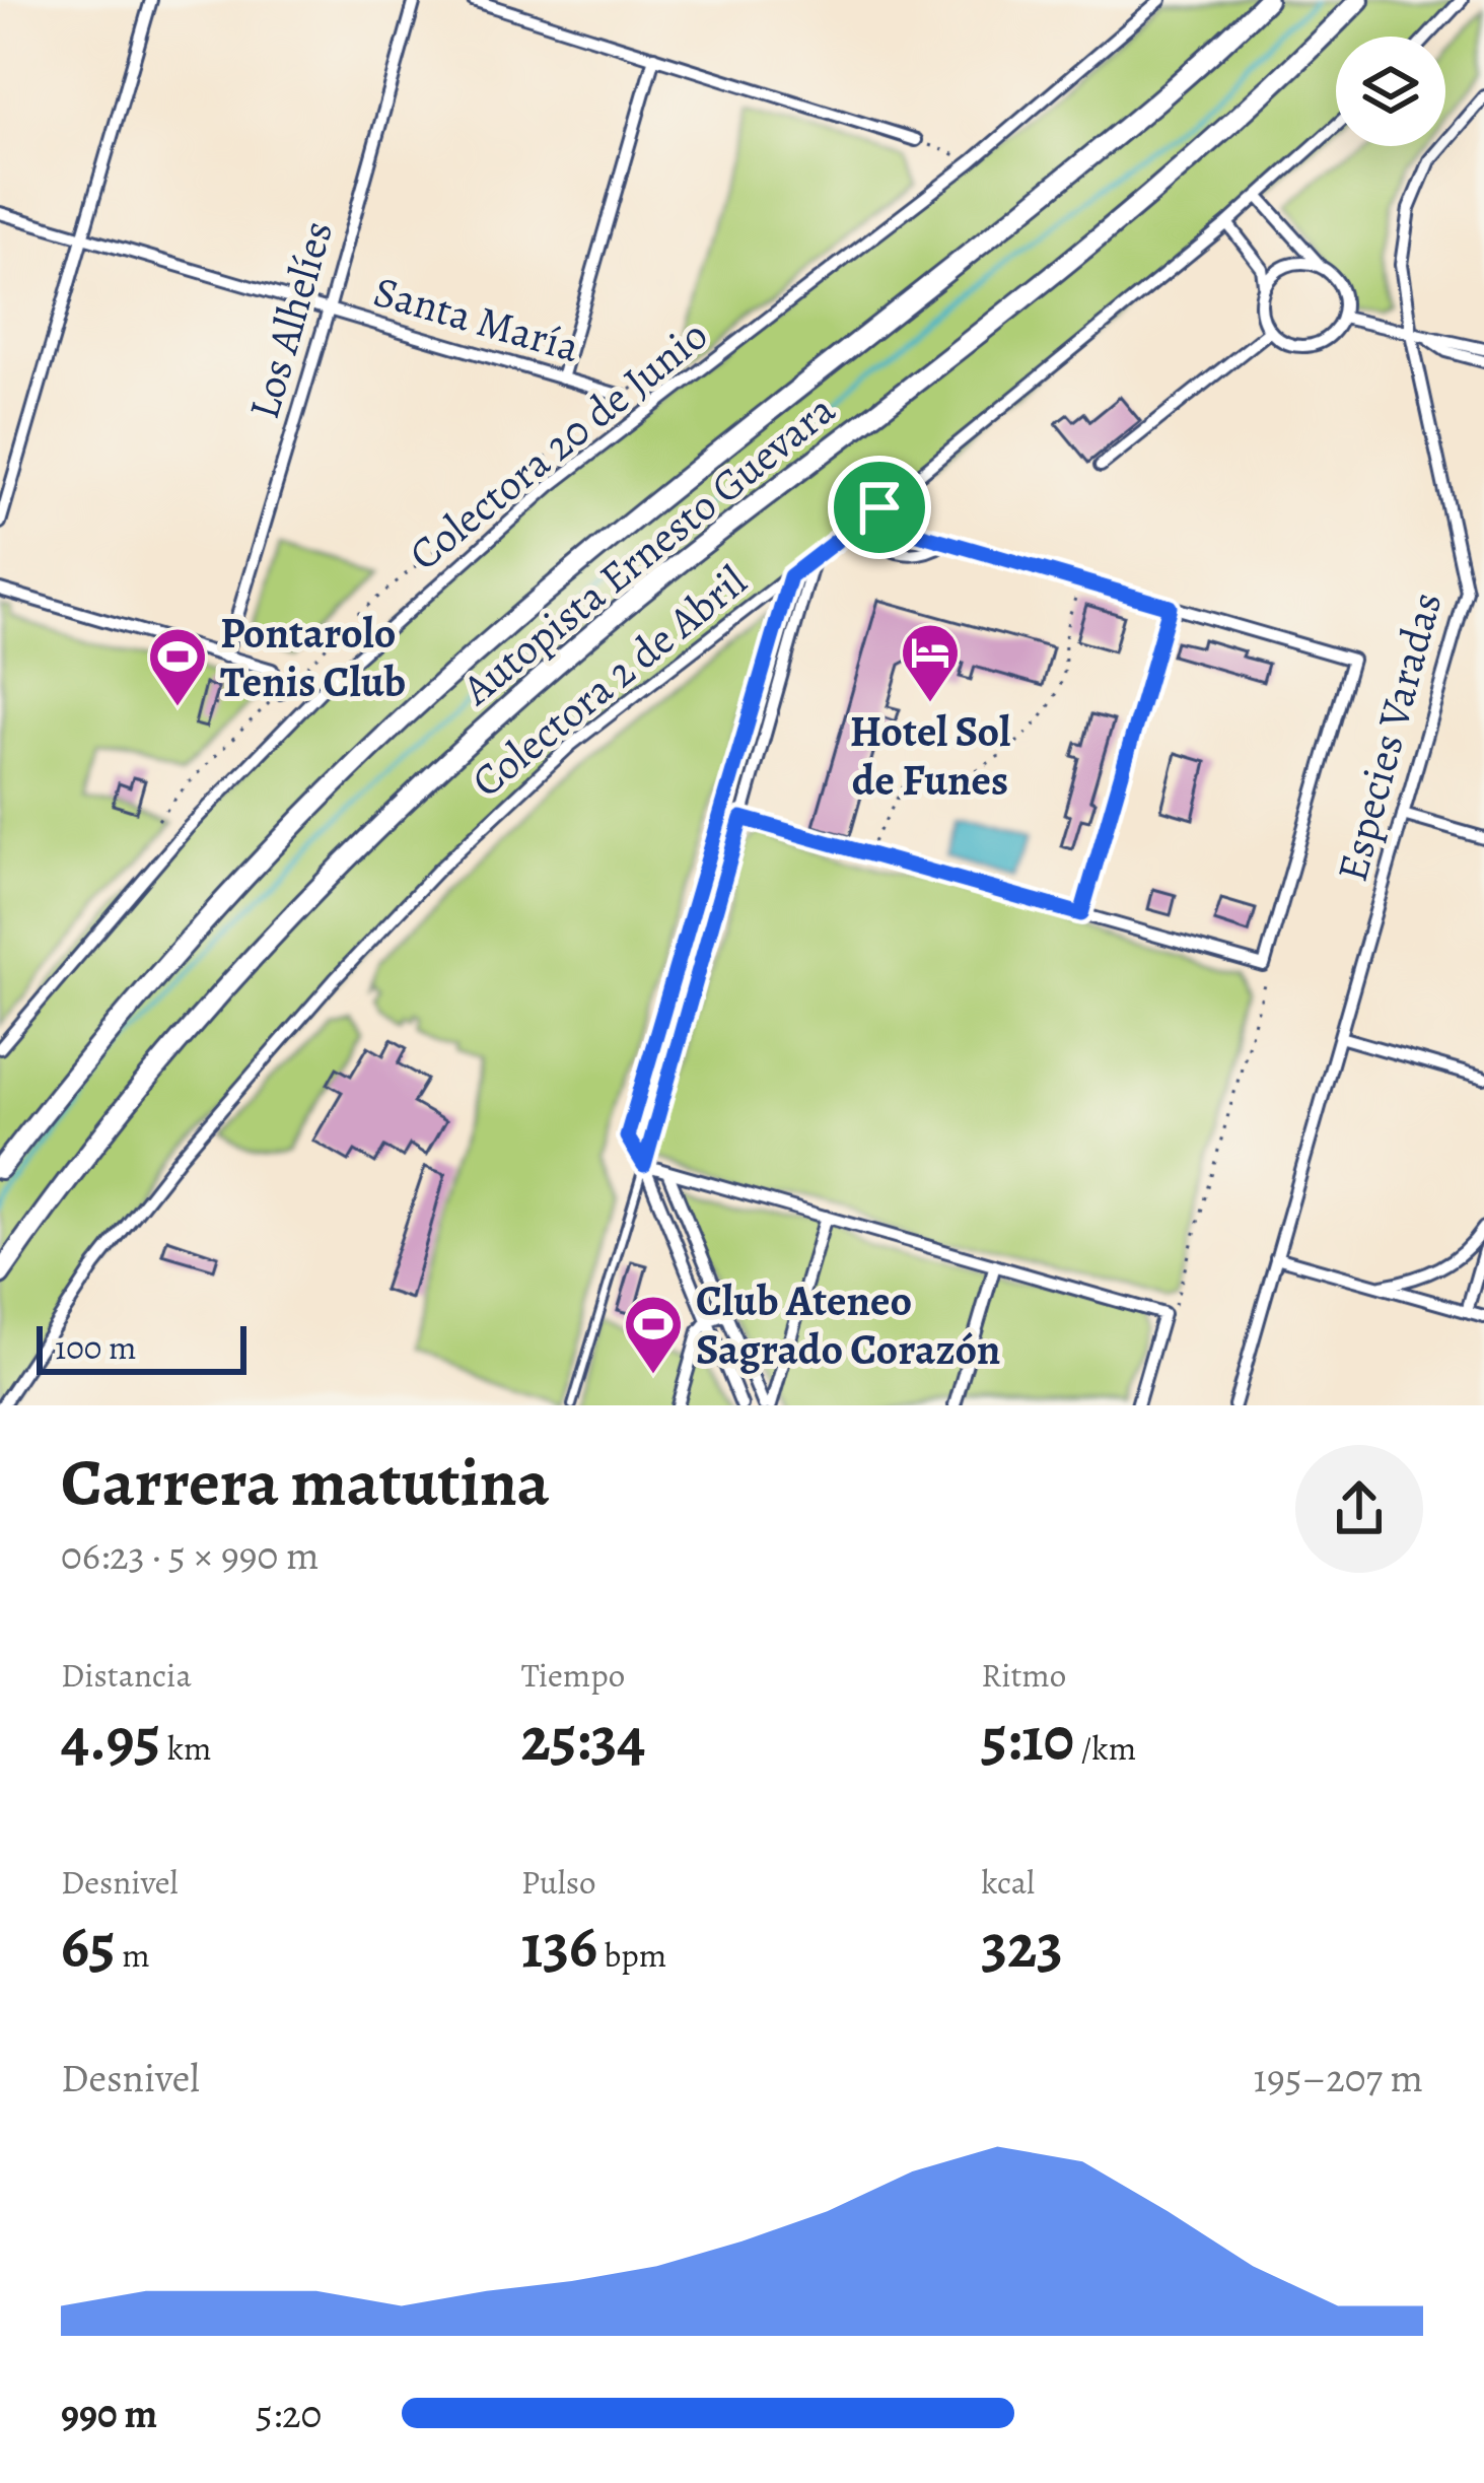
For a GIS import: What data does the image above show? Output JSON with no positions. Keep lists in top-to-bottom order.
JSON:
{
  "streets": {
    "highway": ["Autopista Ernesto Guevara"],
    "street": [
      "Santa María",
      "Los Alhelíes",
      "Colectora 20 de Junio",
      "Colectora 2 de Abril",
      "Especies Varadas"
    ]
  },
  "crossings": [
    ["Santa María", "Los Alhelíes"]
  ],
  "places": {
    "hotel": ["Hotel Sol de Funes"],
    "sports": ["Pontarolo Tenis Club", "Club Ateneo Sagrado Corazón"]
  },
  "scale_bar": "100 m",
  "page": {
    "scale": "100 m",
    "heading": ["Carrera matutina", "06:23 · 5 × 990 m"],
    "stats": [
      ["Distancia", "4.95 km"],
      ["Tiempo", "25:34"],
      ["Ritmo", "5:10 /km"],
      ["Desnivel", "65 m"],
      ["Pulso", "136 bpm"],
      ["kcal", "323"]
    ],
    "chart": ["Desnivel", "195–207 m"],
    "list": [
      {
        "name": "990 m",
        "note": "5:20"
      }
    ]
  }
}
